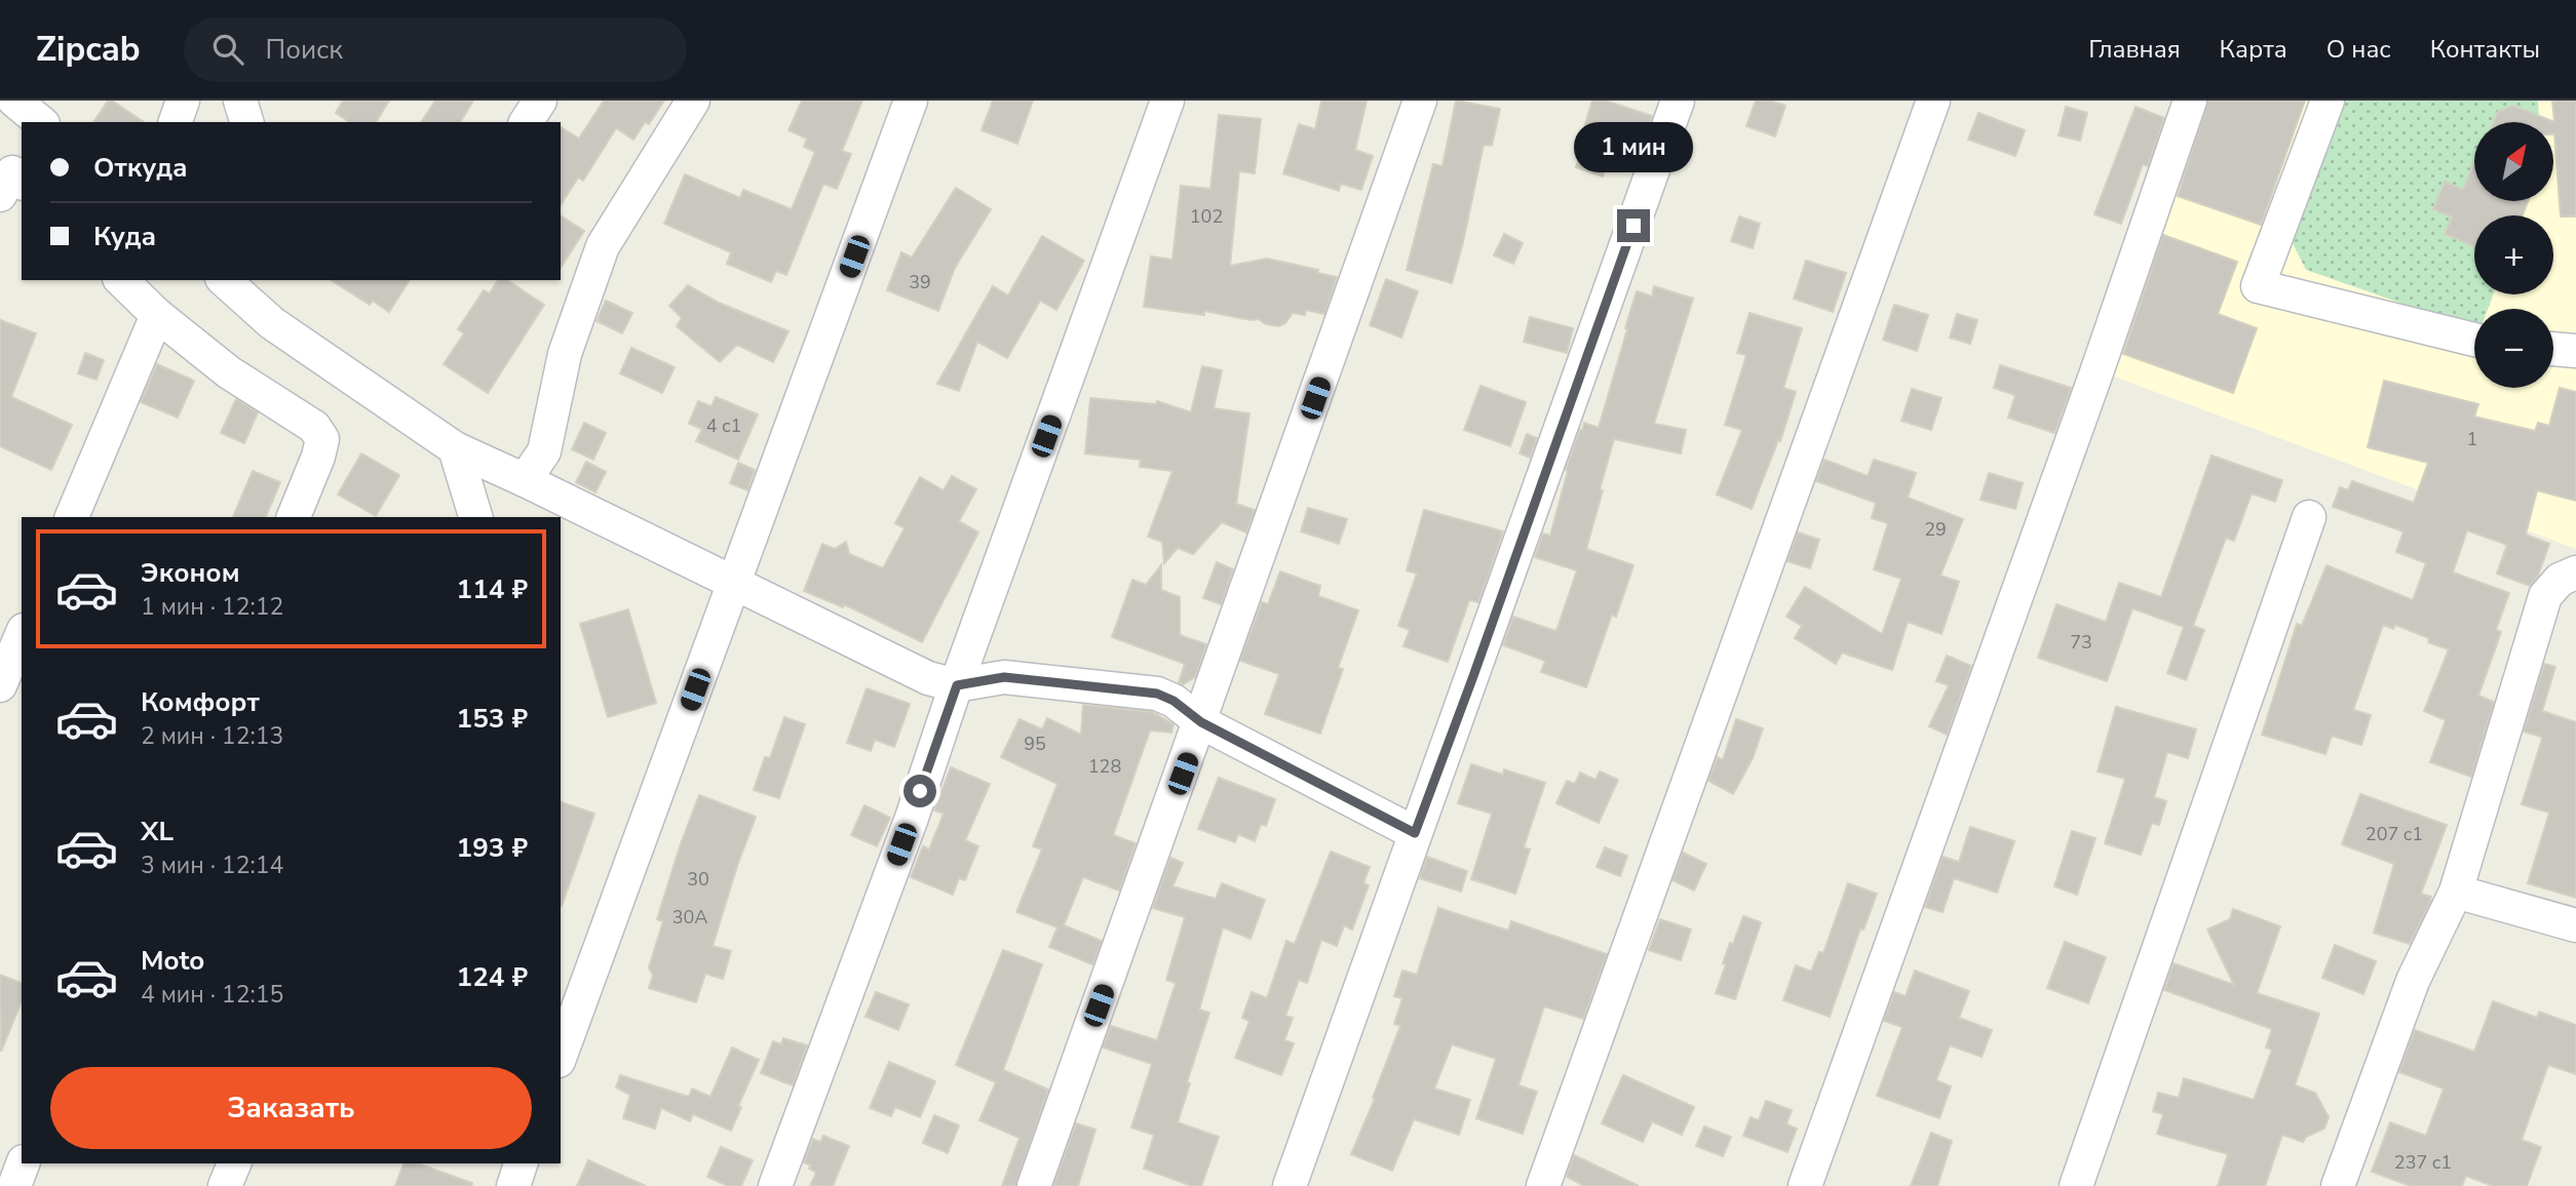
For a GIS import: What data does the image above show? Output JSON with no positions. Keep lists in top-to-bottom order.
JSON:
{
  "house_numbers": [
    "102",
    "39",
    "4 с1",
    "1",
    "29",
    "73",
    "95",
    "128",
    "207 с1",
    "30",
    "30А",
    "237 с1"
  ],
  "north": "top right",
  "page": {
    "header": "Zipcab",
    "search": "Поиск",
    "nav": [
      "Главная",
      "Карта",
      "О нас",
      "Контакты"
    ],
    "map_buttons": ["+", "−"],
    "bubble": "1 мин",
    "banner": ["Откуда", "Куда"],
    "list": [
      {
        "name": "Эконом",
        "note": "1 мин · 12:12",
        "value": "114 ₽"
      },
      {
        "name": "Комфорт",
        "note": "2 мин · 12:13",
        "value": "153 ₽"
      },
      {
        "name": "XL",
        "note": "3 мин · 12:14",
        "value": "193 ₽"
      },
      {
        "name": "Moto",
        "note": "4 мин · 12:15",
        "value": "124 ₽"
      }
    ],
    "buttons": "Заказать"
  }
}
